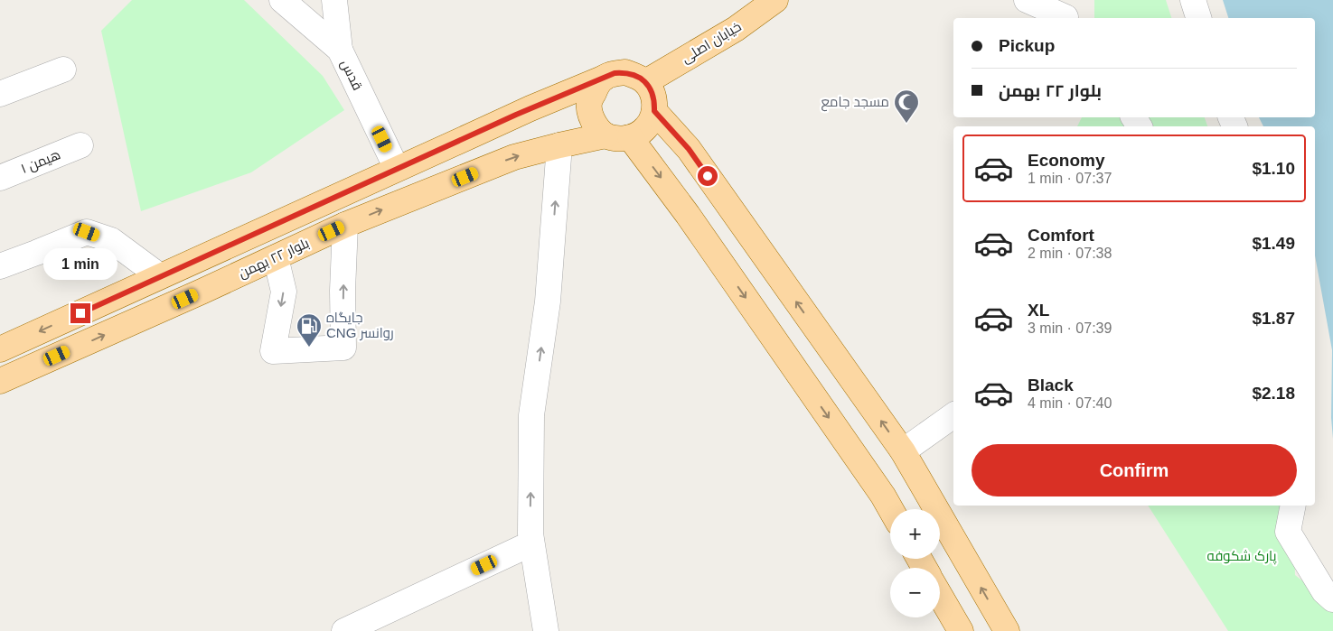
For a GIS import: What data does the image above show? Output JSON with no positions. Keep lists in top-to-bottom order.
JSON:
{
  "streets": {
    "main road": ["خیابان اصلی", "بلوار ۲۲ بهمن"],
    "street": ["قدس", "هیمن ۱"]
  },
  "crossings": [
    ["خیابان اصلی", "بلوار ۲۲ بهمن"]
  ],
  "parks": ["پارک شکوفه"],
  "places": {
    "mosque": ["مسجد جامع"],
    "fuel station": ["جایگاه CNG روانسر"]
  },
  "page": {
    "banner": ["Pickup", "بلوار ۲۲ بهمن"],
    "list": [
      {
        "name": "Economy",
        "note": "1 min · 07:37",
        "value": "$1.10"
      },
      {
        "name": "Comfort",
        "note": "2 min · 07:38",
        "value": "$1.49"
      },
      {
        "name": "XL",
        "note": "3 min · 07:39",
        "value": "$1.87"
      },
      {
        "name": "Black",
        "note": "4 min · 07:40",
        "value": "$2.18"
      }
    ],
    "bubble": "1 min",
    "buttons": "Confirm",
    "map_buttons": ["+", "−"]
  }
}
